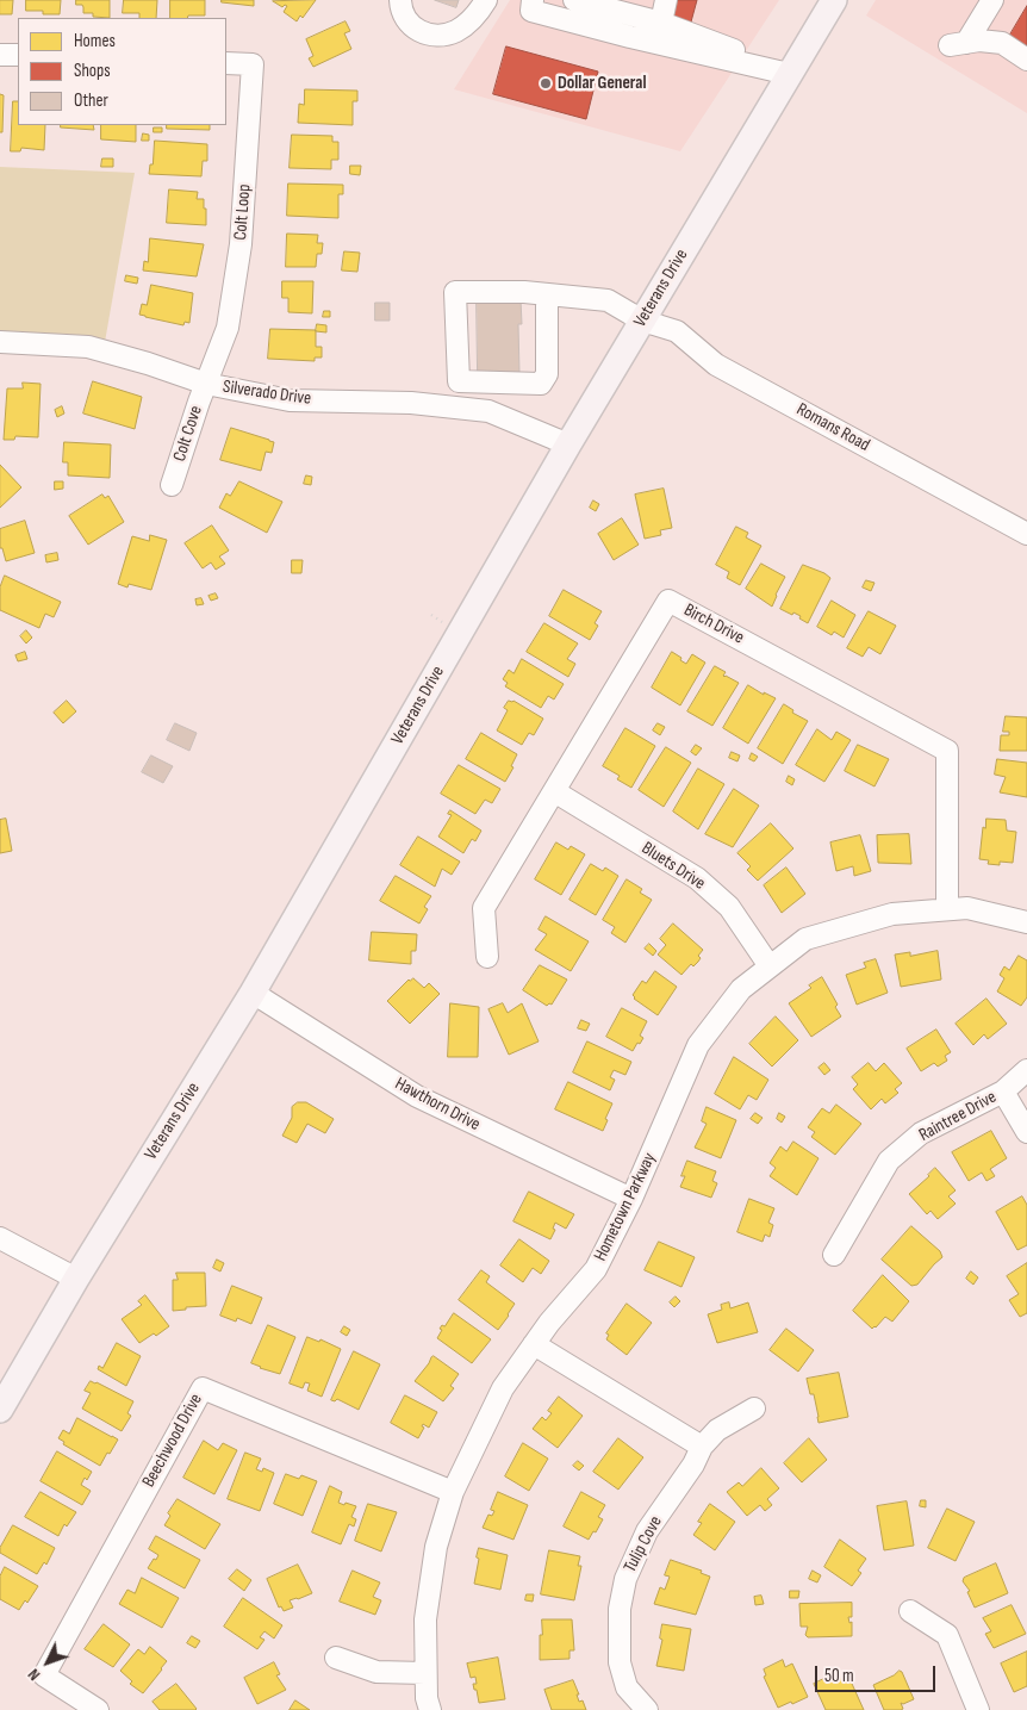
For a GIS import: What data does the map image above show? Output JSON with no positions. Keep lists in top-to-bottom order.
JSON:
{
  "streets": {
    "main road": ["Veterans Drive"],
    "street": [
      "Colt Loop",
      "Silverado Drive",
      "Romans Road",
      "Colt Cove",
      "Birch Drive",
      "Bluets Drive",
      "Hawthorn Drive",
      "Raintree Drive",
      "Hometown Parkway",
      "Beechwood Drive",
      "Tulip Cove"
    ]
  },
  "crossings": [
    ["Colt Loop", "Silverado Drive"],
    ["Colt Loop", "Colt Cove"],
    ["Veterans Drive", "Silverado Drive"],
    ["Veterans Drive", "Romans Road"],
    ["Veterans Drive", "Hawthorn Drive"],
    ["Silverado Drive", "Colt Cove"],
    ["Birch Drive", "Bluets Drive"],
    ["Birch Drive", "Hometown Parkway"],
    ["Bluets Drive", "Hometown Parkway"],
    ["Hawthorn Drive", "Hometown Parkway"],
    ["Hometown Parkway", "Beechwood Drive"]
  ],
  "places": ["Dollar General"],
  "legend": ["Homes", "Shops", "Other"],
  "scale_bar": "50 m",
  "north": "bottom left"
}
